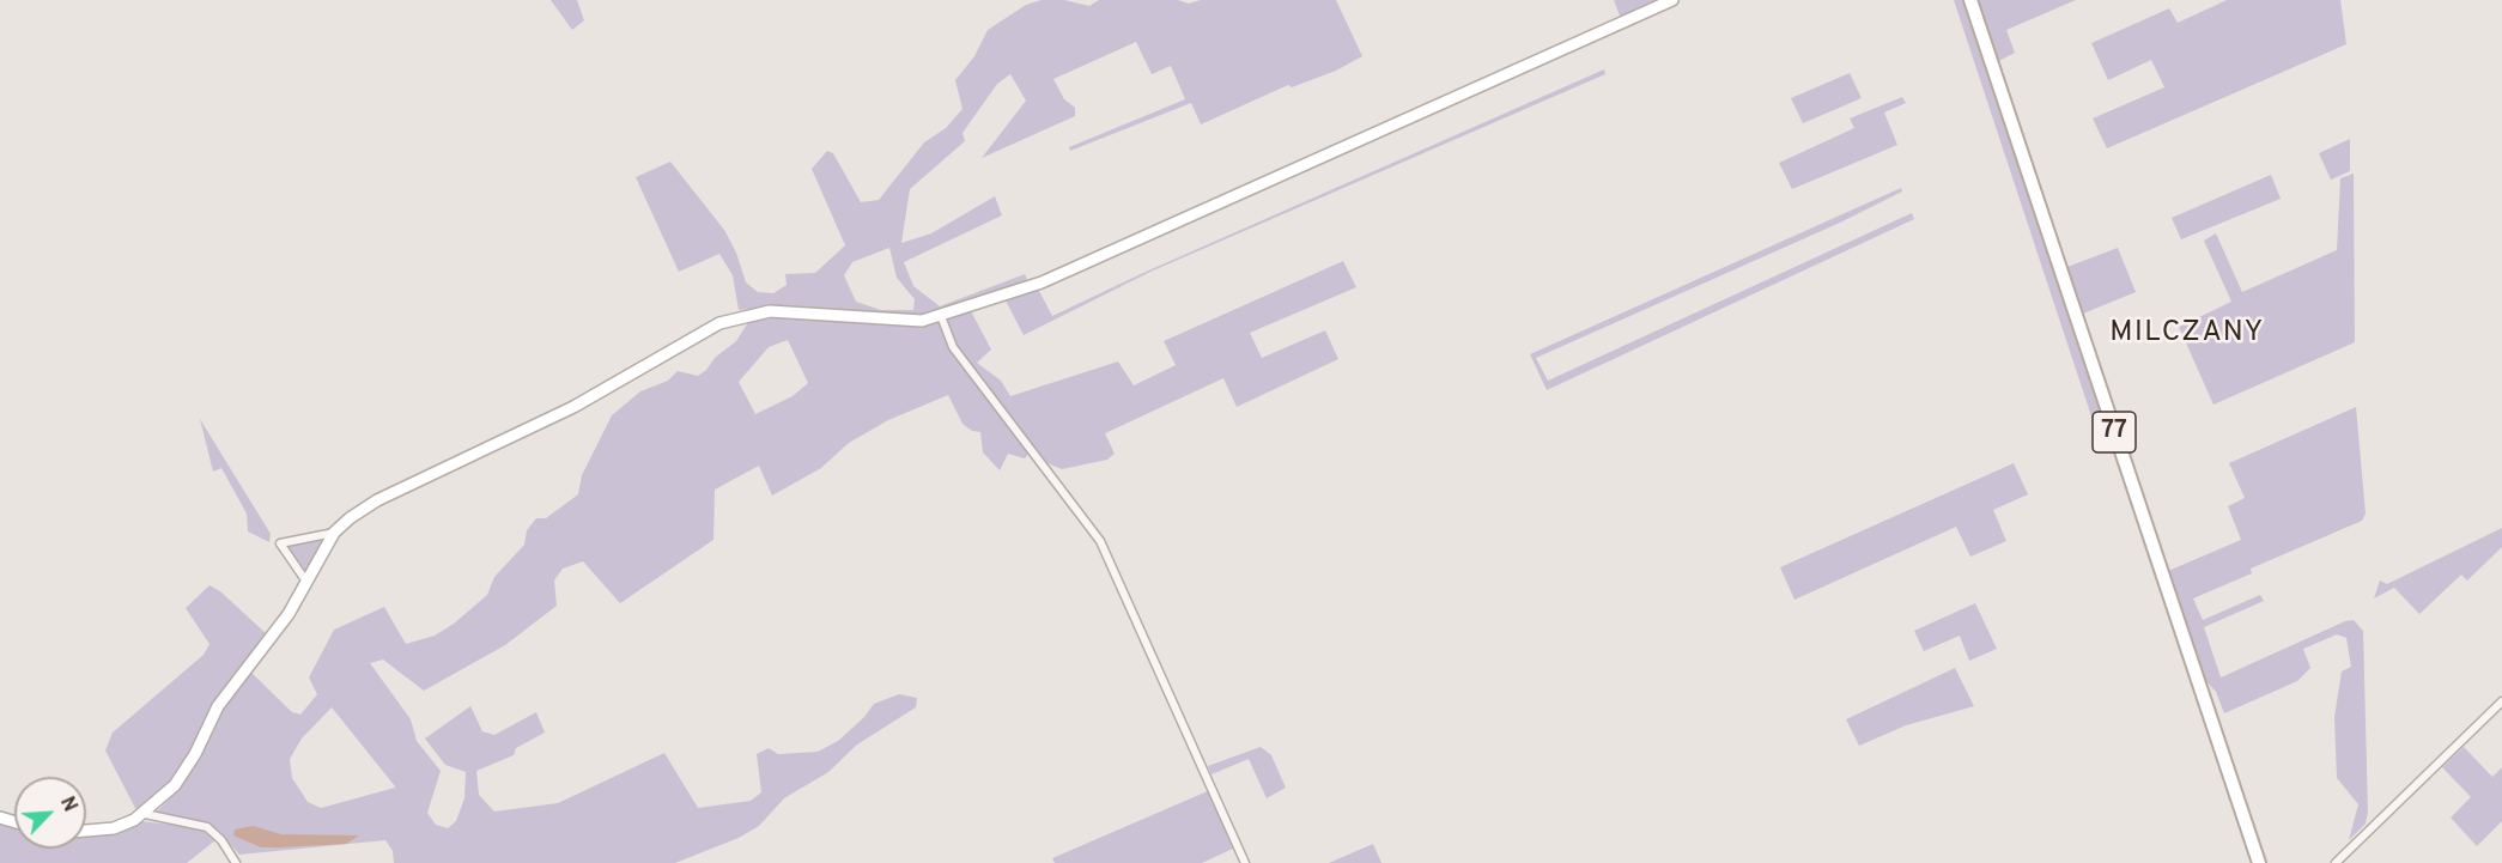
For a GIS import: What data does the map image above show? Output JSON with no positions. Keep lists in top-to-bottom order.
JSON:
{
  "streets": {
    "main road": ["77"]
  },
  "districts": ["MILCZANY"],
  "north": "top right"
}
